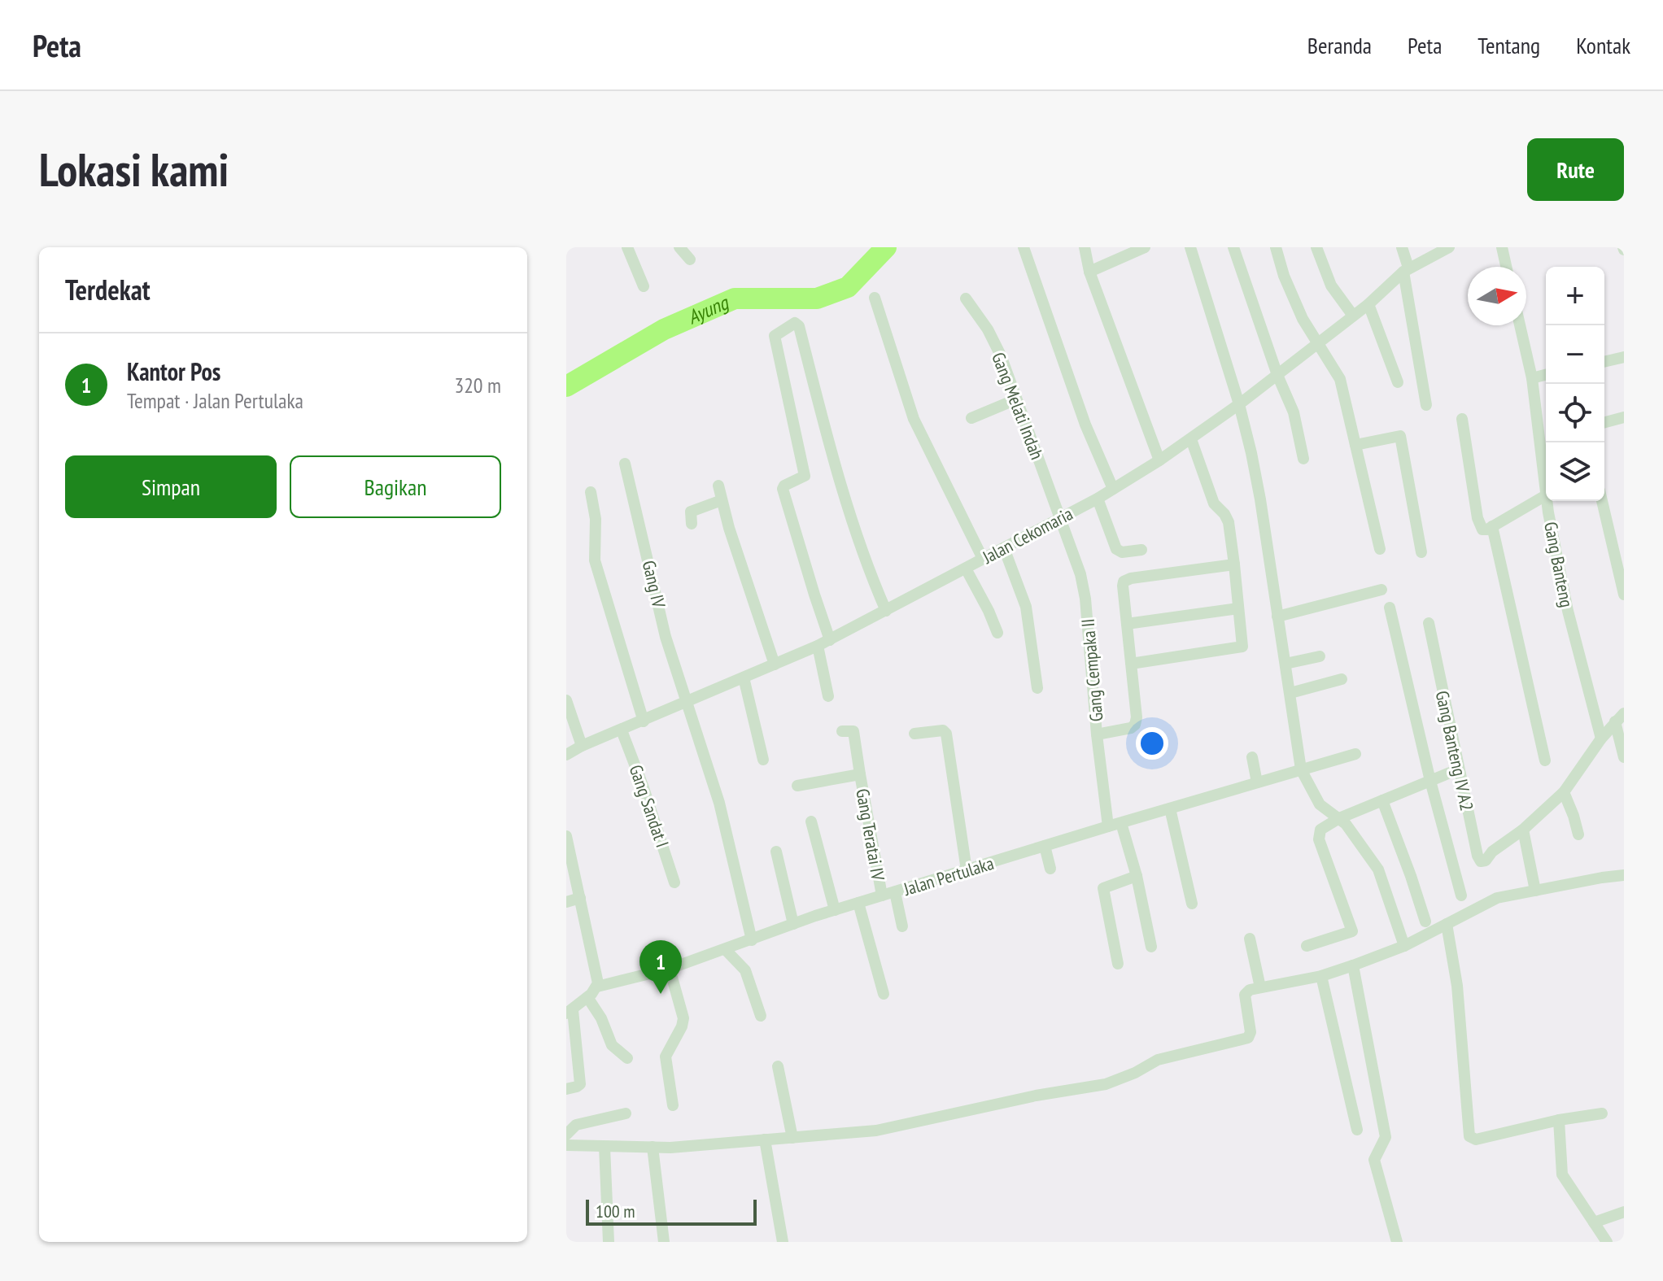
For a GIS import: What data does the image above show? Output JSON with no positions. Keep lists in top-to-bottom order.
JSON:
{
  "streets": {
    "street": [
      "Gang Melati Indah",
      "Jalan Cekomaria",
      "Gang Banteng",
      "Gang IV",
      "Gang Cempaka II",
      "Gang Banteng IV A2",
      "Gang Sandat I",
      "Gang Teratai IV",
      "Jalan Pertulaka"
    ]
  },
  "crossings": [
    ["Gang Melati Indah", "Jalan Cekomaria"],
    ["Gang Melati Indah", "Gang Cempaka II"],
    ["Jalan Cekomaria", "Gang IV"],
    ["Jalan Cekomaria", "Gang Cempaka II"],
    ["Jalan Cekomaria", "Gang Sandat I"],
    ["Gang IV", "Jalan Pertulaka"],
    ["Gang Cempaka II", "Jalan Pertulaka"],
    ["Gang Teratai IV", "Jalan Pertulaka"]
  ],
  "water": ["Ayung"],
  "scale_bar": "100 m",
  "north": "right",
  "page": {
    "header": "Peta",
    "nav": [
      "Beranda",
      "Peta",
      "Tentang",
      "Kontak"
    ],
    "buttons": [
      "Rute",
      ["Simpan", "Bagikan"]
    ],
    "title": "Lokasi kami",
    "heading": "Terdekat",
    "map_buttons": ["+", "−"],
    "list": [
      {
        "mark": "1",
        "name": "Kantor Pos",
        "note": "Tempat · Jalan Pertulaka",
        "value": "320 m"
      }
    ],
    "pins": "1",
    "scale": "100 m"
  }
}
